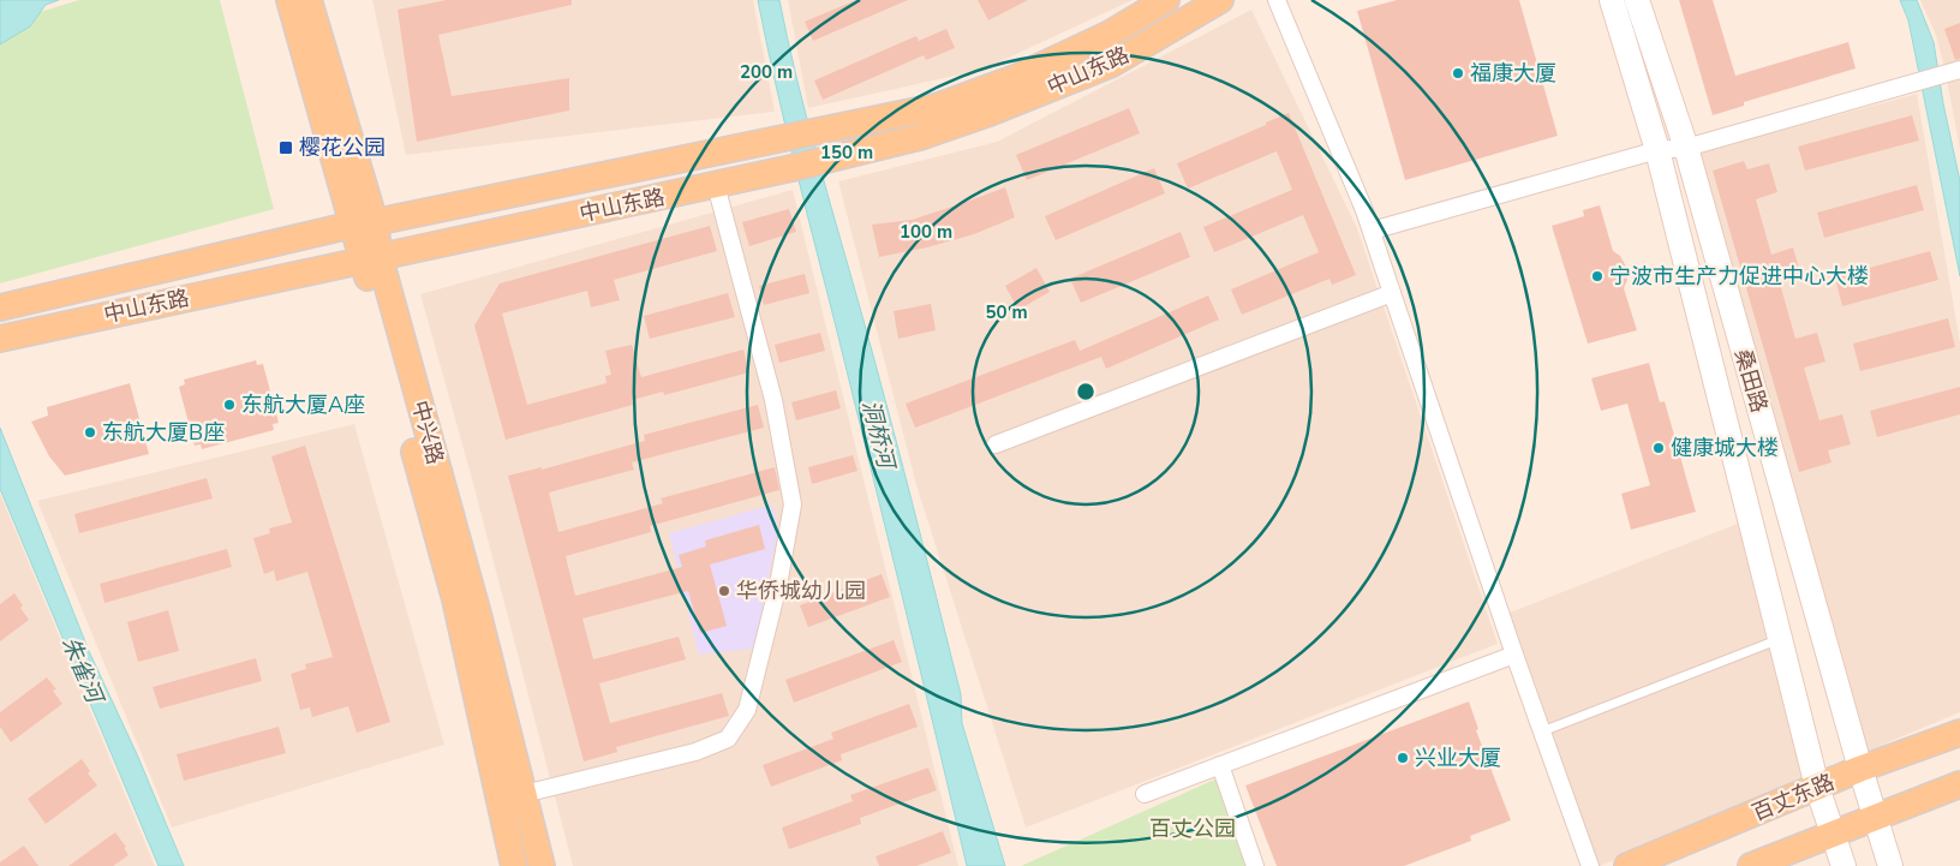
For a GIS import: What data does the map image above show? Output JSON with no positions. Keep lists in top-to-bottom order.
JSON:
{
  "streets": {
    "main road": [
      "中山东路",
      "桑田路",
      "中兴路",
      "百丈东路"
    ]
  },
  "crossings": [
    ["中山东路", "中兴路"],
    ["桑田路", "百丈东路"]
  ],
  "water": ["洞桥河", "朱雀河"],
  "parks": ["百丈公园"],
  "places": {
    "other": [
      "福康大厦",
      "宁波市生产力促进中心大楼",
      "东航大厦A座",
      "东航大厦B座",
      "健康城大楼",
      "华侨城幼儿园",
      "兴业大厦"
    ],
    "transit": ["樱花公园"]
  },
  "rings": [
    "200 m",
    "150 m",
    "100 m",
    "50 m"
  ]
}
